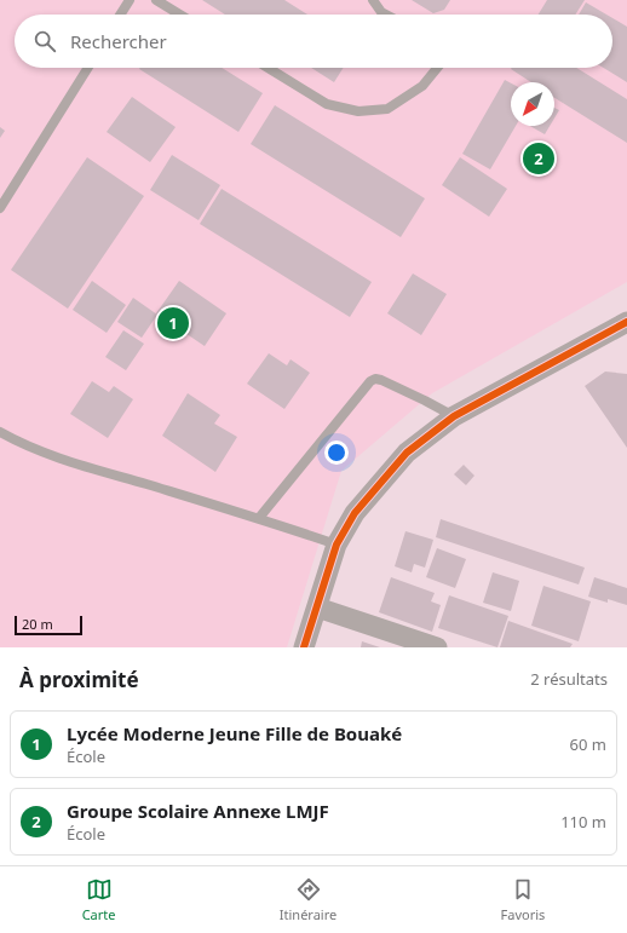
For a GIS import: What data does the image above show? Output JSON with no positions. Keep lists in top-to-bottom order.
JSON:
{
  "scale_bar": "20 m",
  "north": "bottom left",
  "page": {
    "search": "Rechercher",
    "pins": ["2", "1"],
    "scale": "20 m",
    "heading": ["À proximité", "2 résultats"],
    "list": [
      {
        "mark": "1",
        "name": "Lycée Moderne Jeune Fille de Bouaké",
        "note": "École",
        "value": "60 m"
      },
      {
        "mark": "2",
        "name": "Groupe Scolaire Annexe LMJF",
        "note": "École",
        "value": "110 m"
      }
    ],
    "nav": ["Carte", "Itinéraire", "Favoris"]
  }
}
